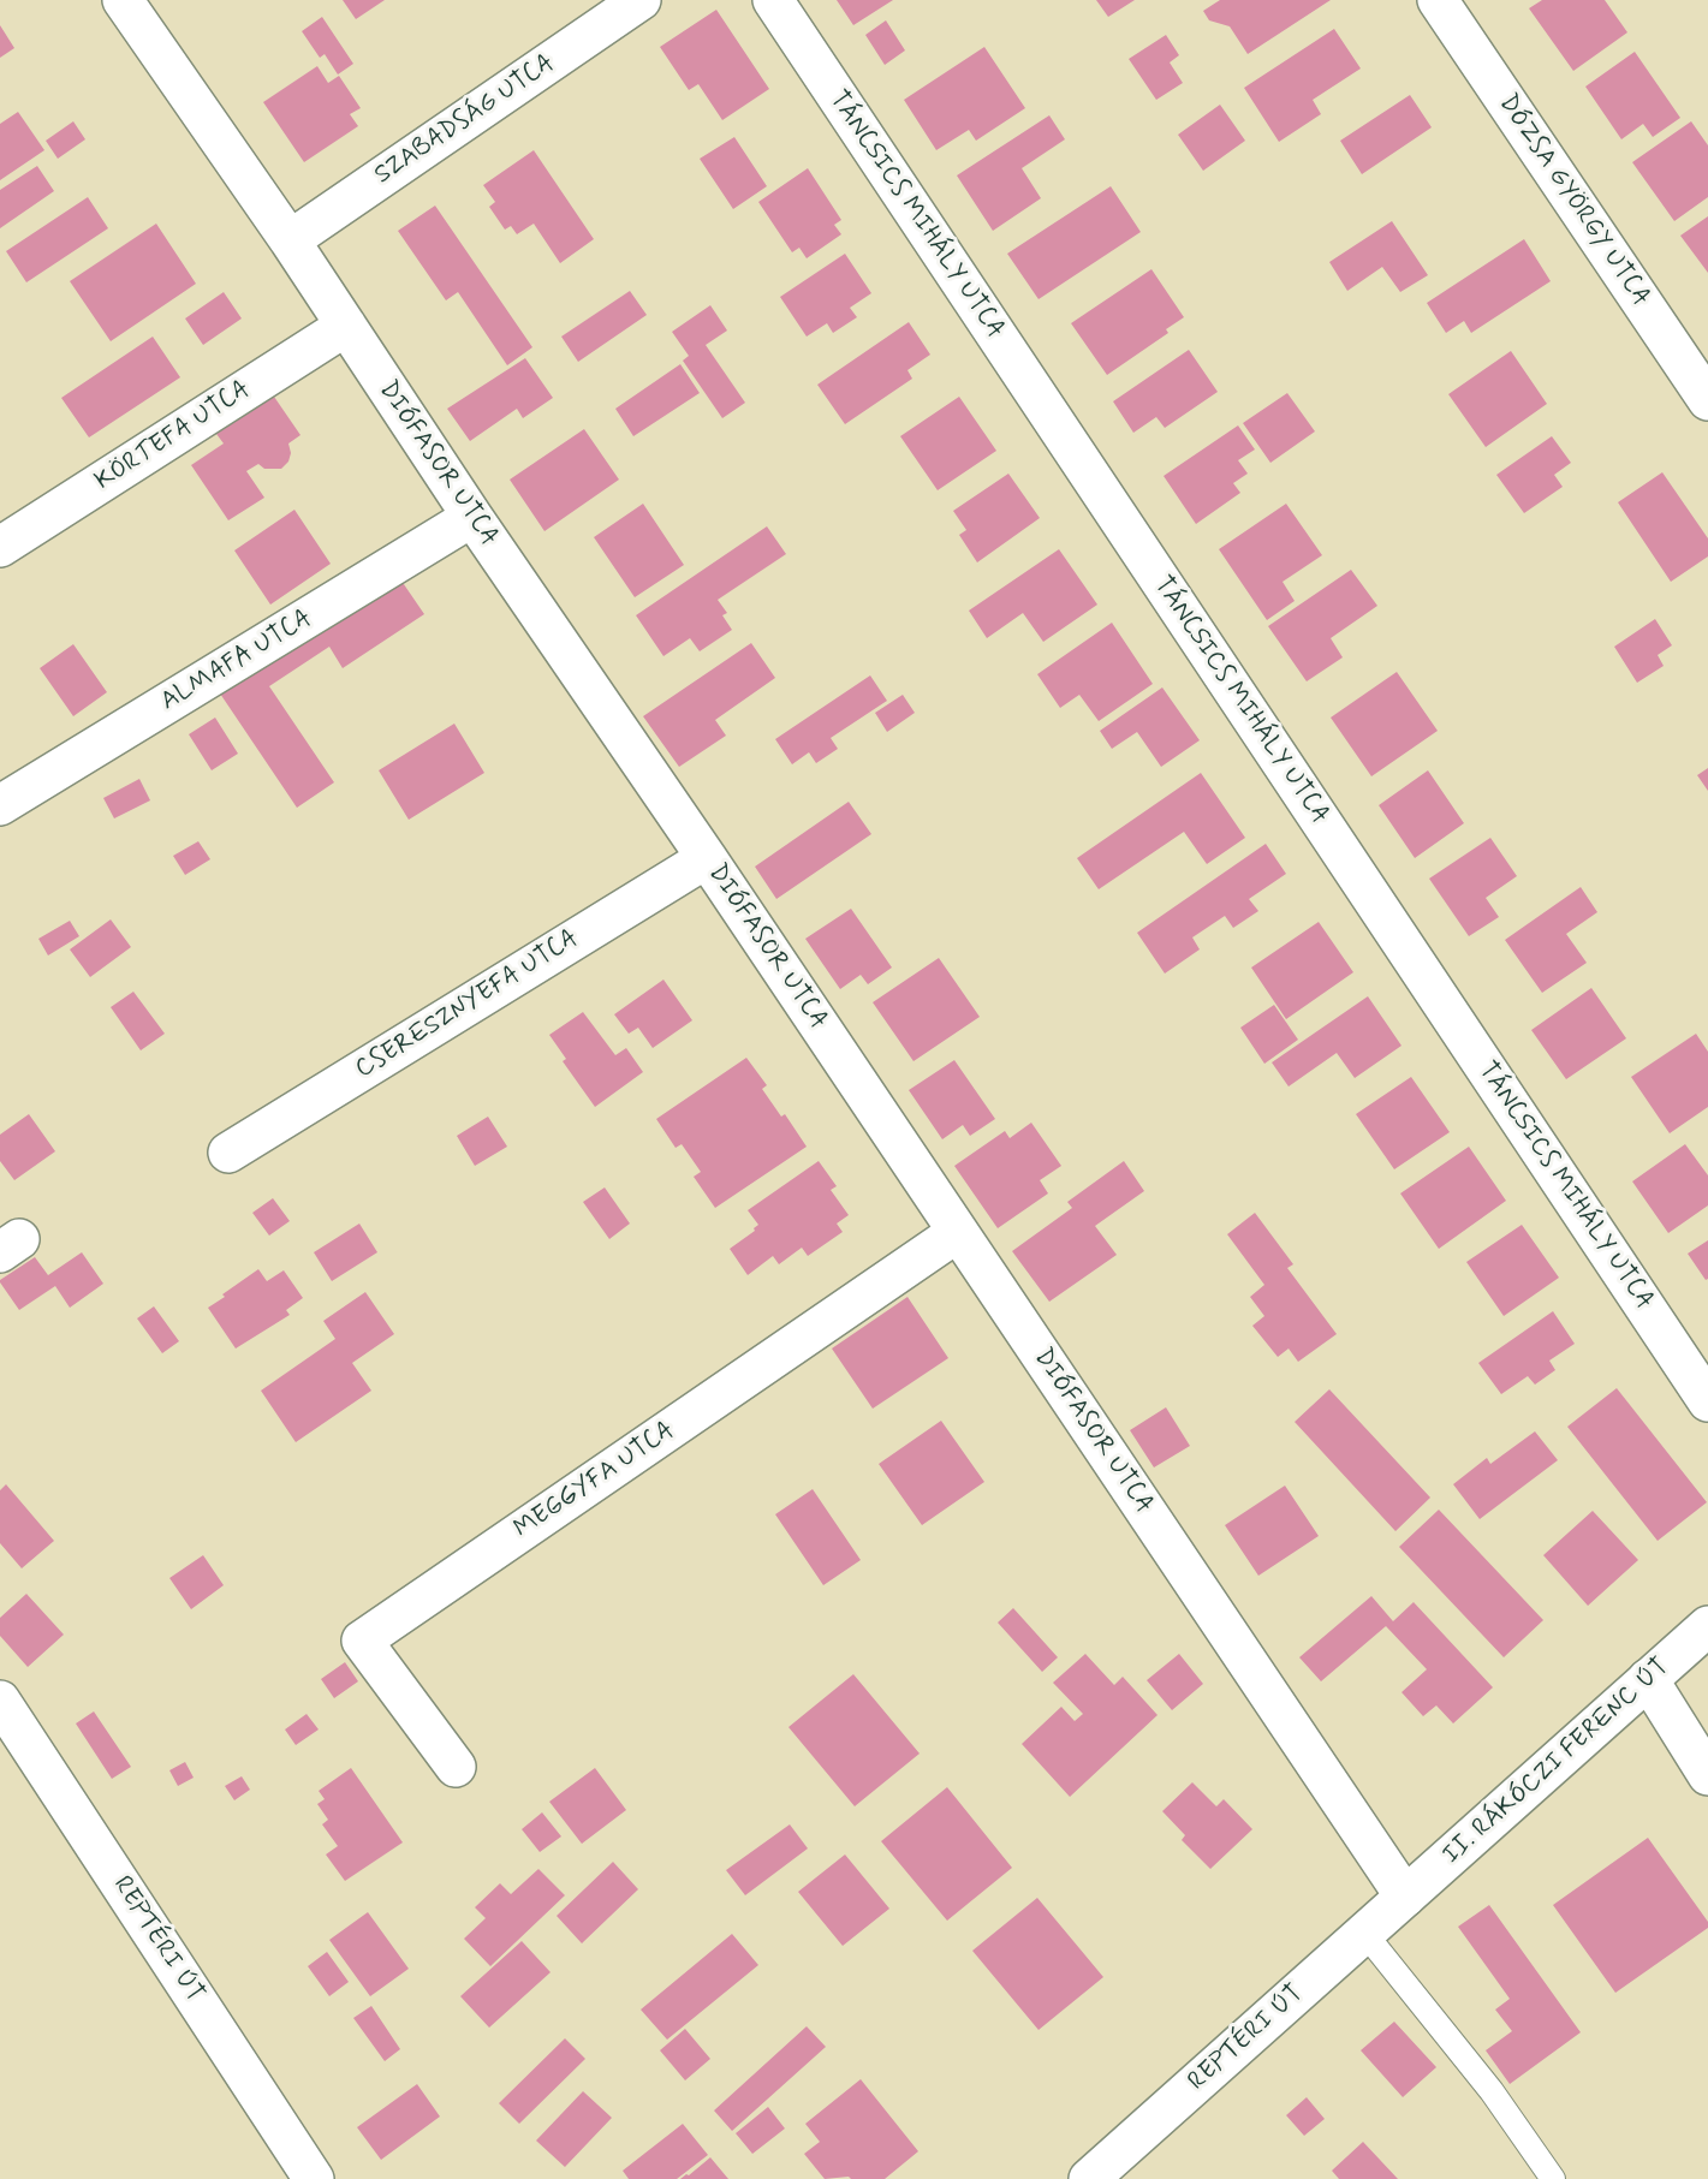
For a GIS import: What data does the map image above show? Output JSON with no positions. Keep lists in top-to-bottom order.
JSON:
{
  "streets": {
    "street": [
      "SZABADSÁG UTCA",
      "DÓZSA GYÖRGY UTCA",
      "TÁNCSICS MIHÁLY UTCA",
      "KÖRTEFA UTCA",
      "DIÓFASOR UTCA",
      "ALMAFA UTCA",
      "CSERESZNYEFA UTCA",
      "MEGGYFA UTCA",
      "II. RÁKÓCZI FERENC ÚT",
      "REPTÉRI ÚT"
    ]
  },
  "crossings": [
    ["SZABADSÁG UTCA", "DIÓFASOR UTCA"],
    ["KÖRTEFA UTCA", "DIÓFASOR UTCA"],
    ["DIÓFASOR UTCA", "ALMAFA UTCA"],
    ["DIÓFASOR UTCA", "CSERESZNYEFA UTCA"],
    ["DIÓFASOR UTCA", "MEGGYFA UTCA"],
    ["DIÓFASOR UTCA", "II. RÁKÓCZI FERENC ÚT"],
    ["DIÓFASOR UTCA", "REPTÉRI ÚT"],
    ["II. RÁKÓCZI FERENC ÚT", "REPTÉRI ÚT"]
  ]
}
